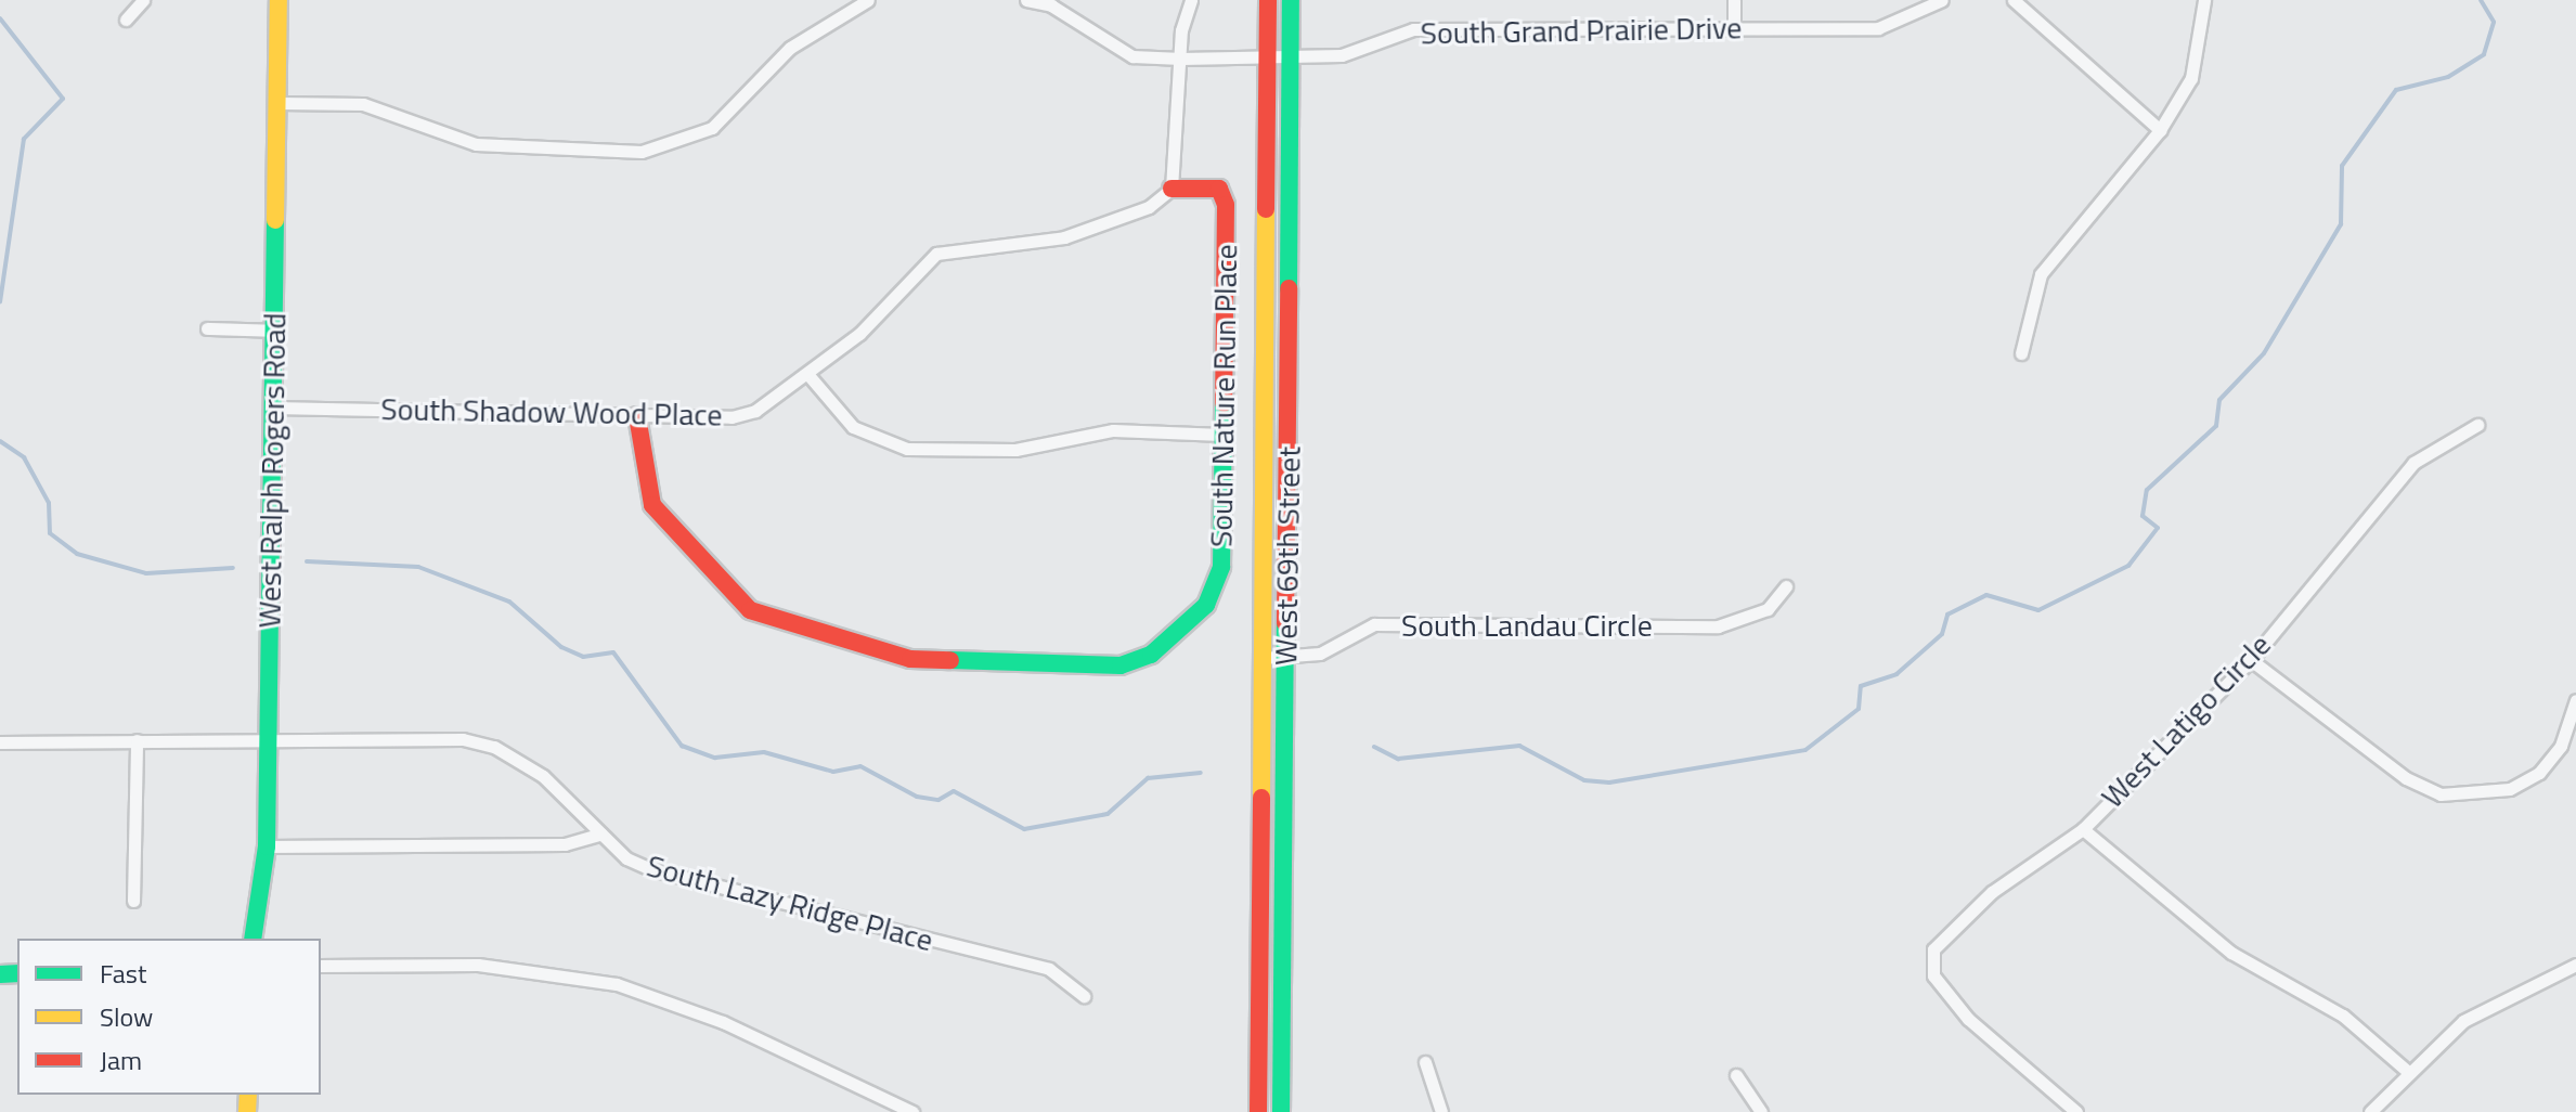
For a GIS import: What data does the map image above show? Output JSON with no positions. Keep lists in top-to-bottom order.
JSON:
{
  "streets": {
    "main road": ["South Nature Run Place", "West Ralph Rogers Road", "West 69th Street"],
    "street": [
      "South Grand Prairie Drive",
      "South Shadow Wood Place",
      "South Landau Circle",
      "West Latigo Circle",
      "South Lazy Ridge Place"
    ]
  },
  "crossings": [
    ["South Grand Prairie Drive", "West 69th Street"],
    ["South Nature Run Place", "South Shadow Wood Place"],
    ["South Shadow Wood Place", "West Ralph Rogers Road"],
    ["West Ralph Rogers Road", "South Lazy Ridge Place"],
    ["West 69th Street", "South Landau Circle"]
  ],
  "legend": ["Fast", "Slow", "Jam"]
}
